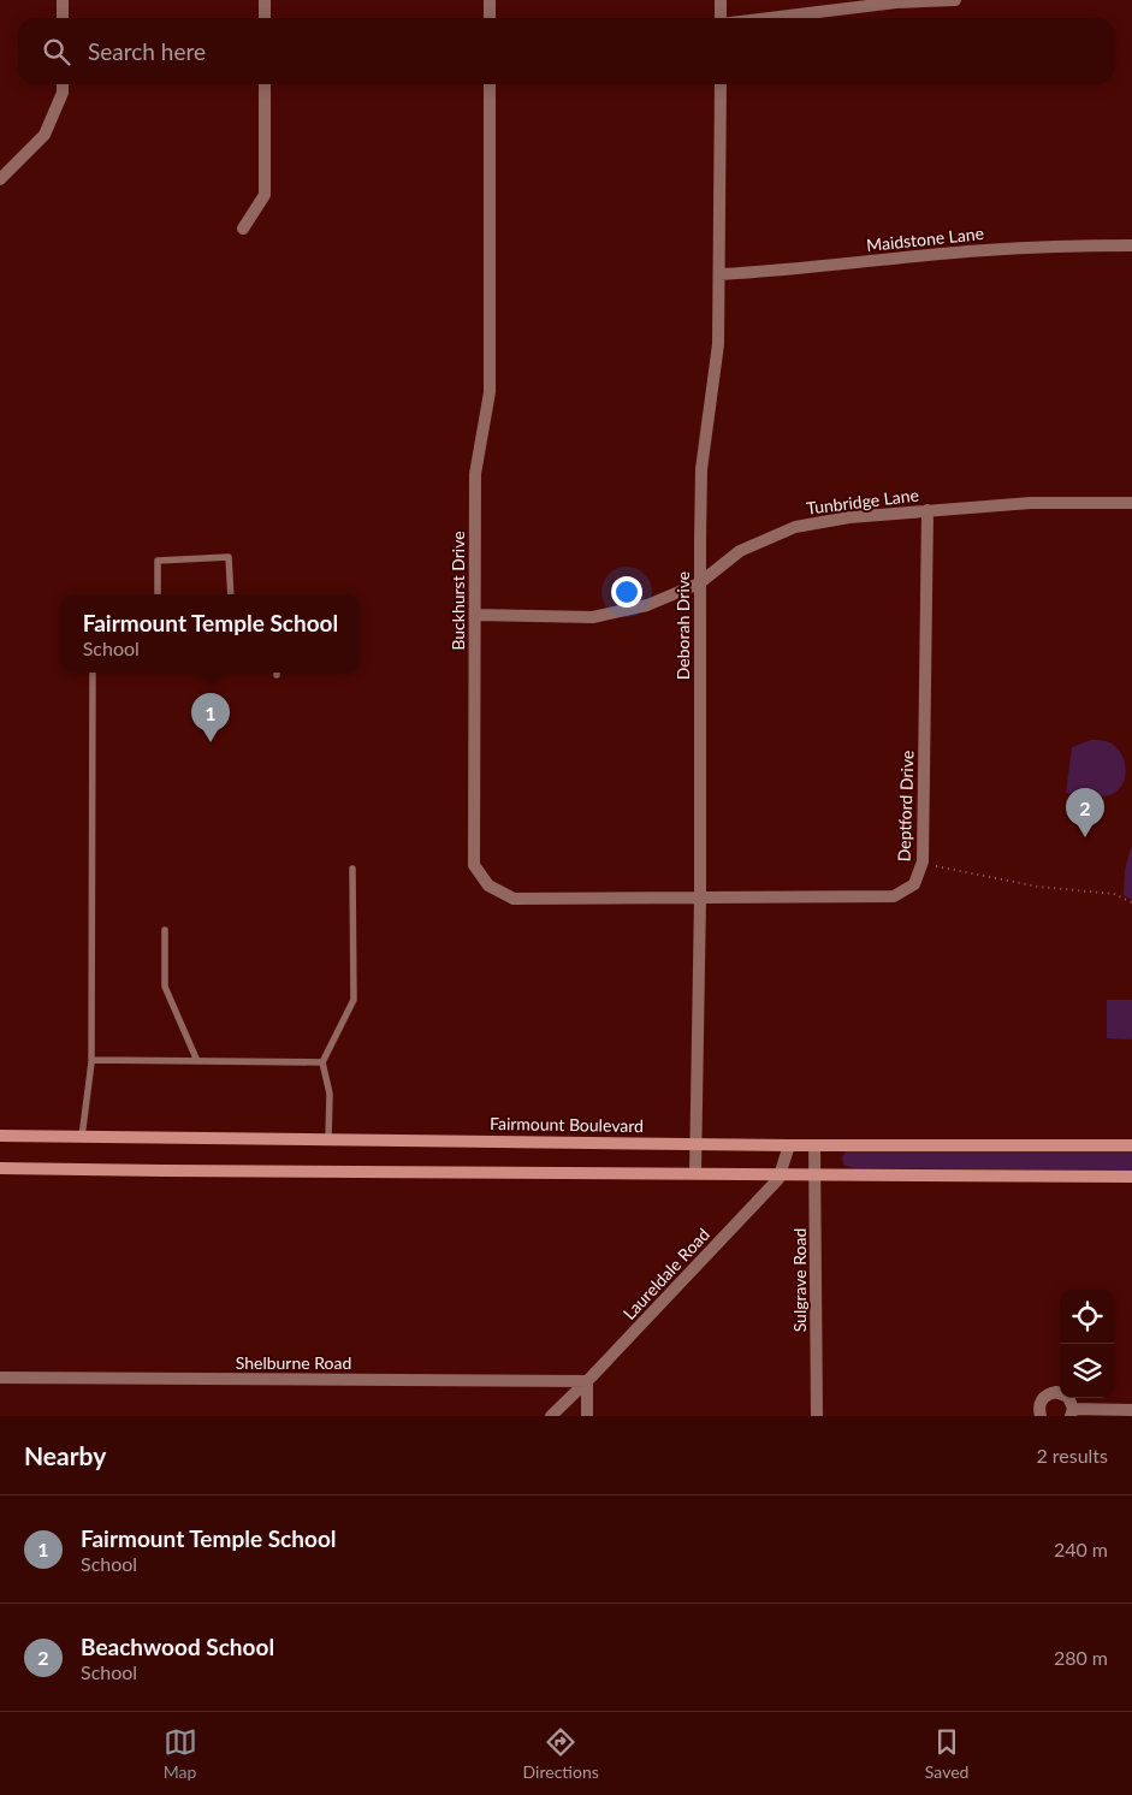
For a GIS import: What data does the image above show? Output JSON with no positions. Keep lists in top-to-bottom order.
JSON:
{
  "streets": {
    "main road": ["Fairmount Boulevard"],
    "street": [
      "Maidstone Lane",
      "Tunbridge Lane",
      "Buckhurst Drive",
      "Deborah Drive",
      "Deptford Drive",
      "Laureldale Road",
      "Sulgrave Road",
      "Shelburne Road"
    ]
  },
  "crossings": [
    ["Maidstone Lane", "Deborah Drive"],
    ["Tunbridge Lane", "Buckhurst Drive"],
    ["Tunbridge Lane", "Deborah Drive"],
    ["Tunbridge Lane", "Deptford Drive"],
    ["Buckhurst Drive", "Deborah Drive"],
    ["Buckhurst Drive", "Deptford Drive"],
    ["Deborah Drive", "Deptford Drive"],
    ["Deborah Drive", "Fairmount Boulevard"],
    ["Fairmount Boulevard", "Laureldale Road"],
    ["Fairmount Boulevard", "Sulgrave Road"],
    ["Laureldale Road", "Shelburne Road"]
  ],
  "page": {
    "search": "Search here",
    "popup": ["Fairmount Temple School", "School"],
    "pins": ["1", "2"],
    "heading": ["Nearby", "2 results"],
    "list": [
      {
        "mark": "1",
        "name": "Fairmount Temple School",
        "note": "School",
        "value": "240 m"
      },
      {
        "mark": "2",
        "name": "Beachwood School",
        "note": "School",
        "value": "280 m"
      }
    ],
    "nav": ["Map", "Directions", "Saved"]
  }
}
